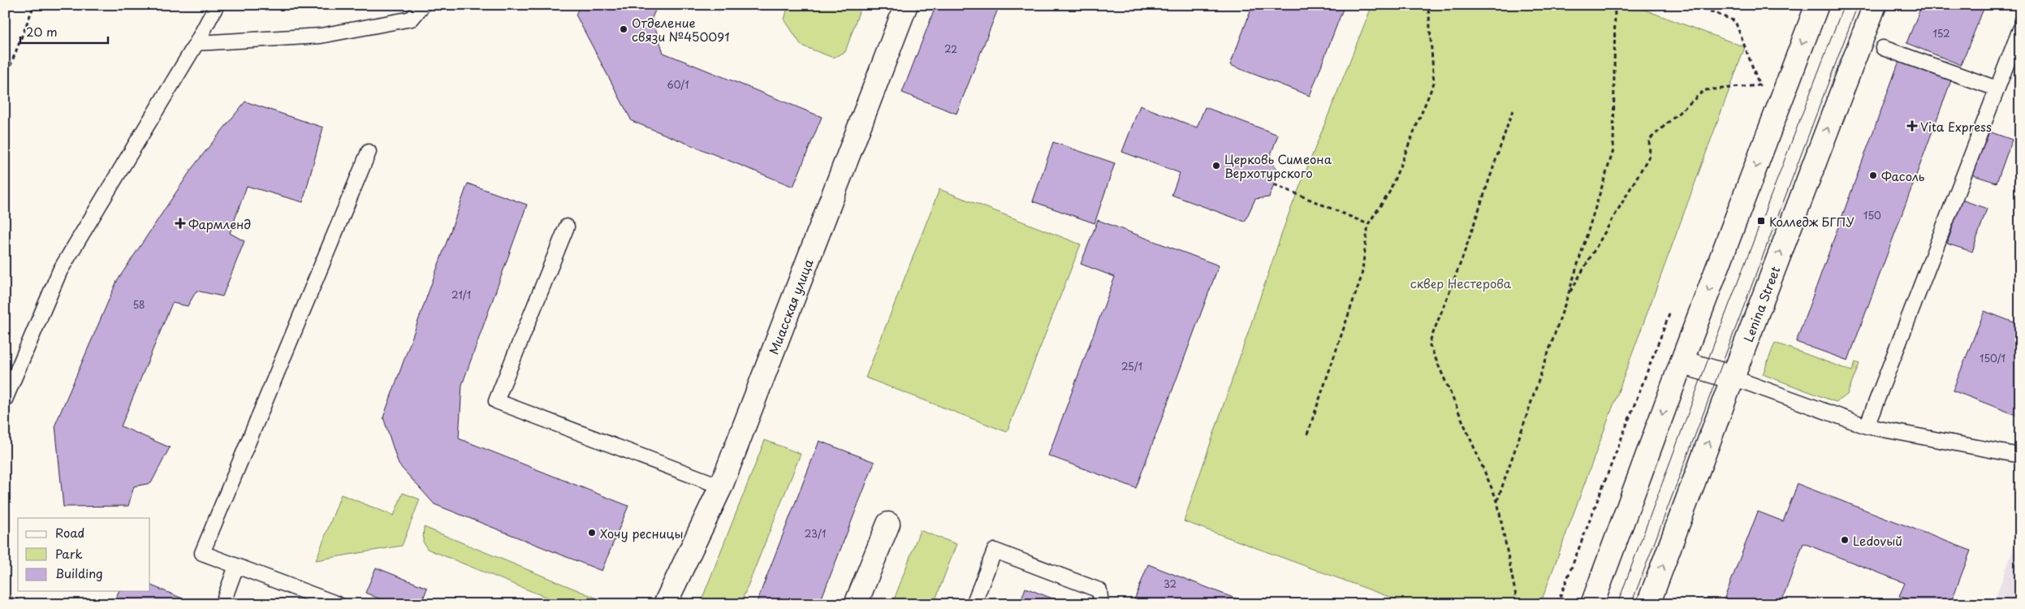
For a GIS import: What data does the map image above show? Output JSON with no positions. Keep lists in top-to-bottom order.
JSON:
{
  "streets": {
    "street": ["Lenina Street", "Миасская улица"]
  },
  "parks": ["сквер Нестерова"],
  "places": {
    "other": [
      "Отделение связи №450091",
      "Церковь Симеона Верхотурского",
      "Фасоль",
      "Хочу ресницы",
      "Ledovый"
    ],
    "health": ["Vita Express", "Фармленд"],
    "transit": ["Колледж БГПУ"]
  },
  "house_numbers": [
    "152",
    "22",
    "60/1",
    "150",
    "21/1",
    "58",
    "150/1",
    "25/1",
    "23/1",
    "32"
  ],
  "legend": ["Road", "Park", "Building"],
  "scale_bar": "20 m"
}
